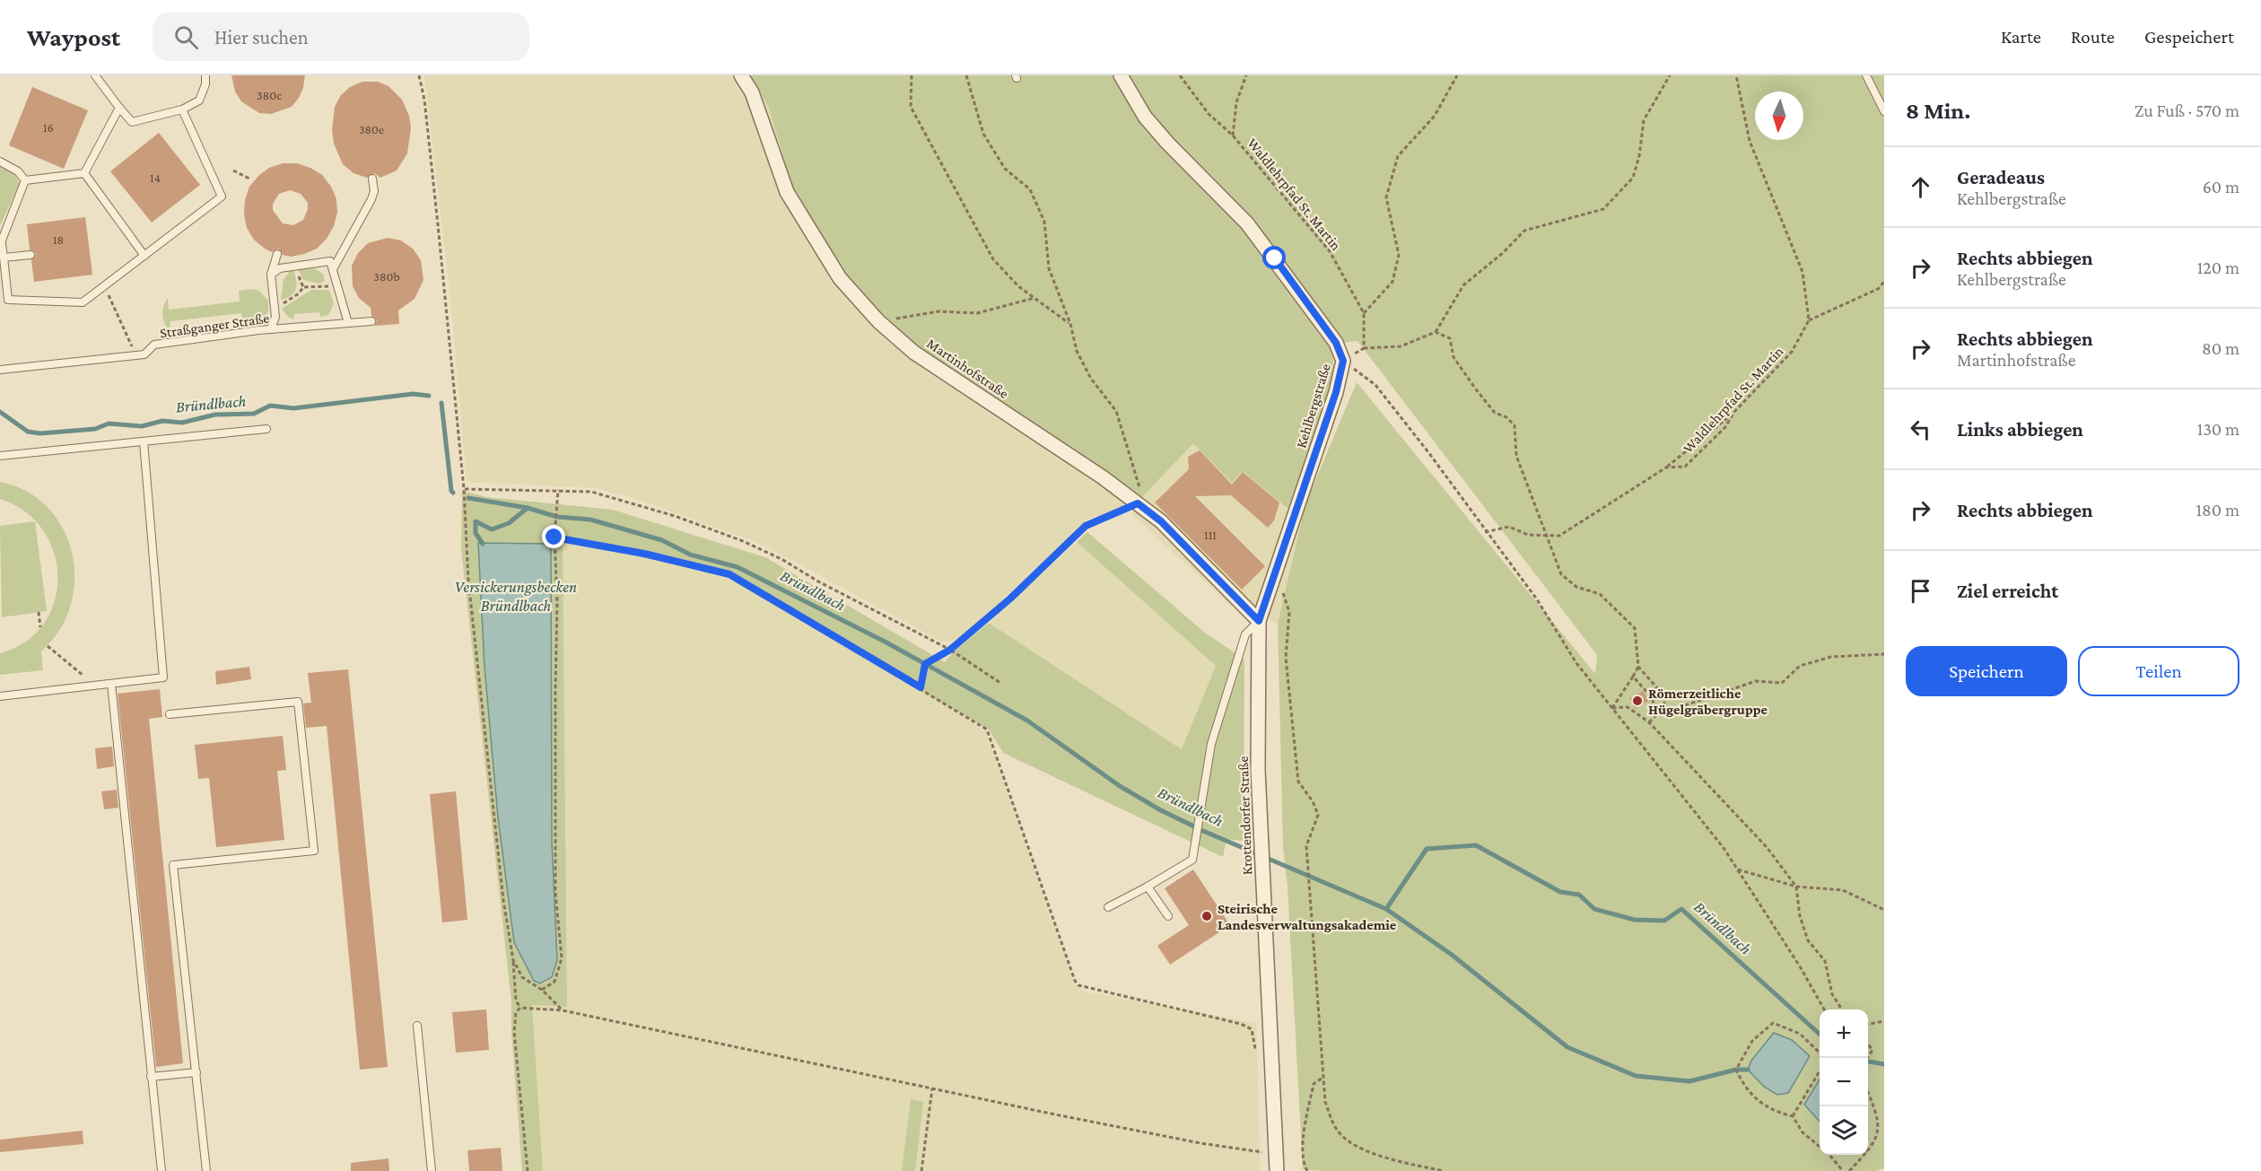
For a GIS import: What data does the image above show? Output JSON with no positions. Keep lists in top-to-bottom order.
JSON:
{
  "streets": {
    "street": ["Martinhofstraße", "Kehlbergstraße", "Krottendorfer Straße"],
    "lane": ["Straßganger Straße"],
    "path": ["Waldlehrpfad St. Martin"]
  },
  "crossings": [
    ["Martinhofstraße", "Kehlbergstraße"],
    ["Martinhofstraße", "Krottendorfer Straße"],
    ["Kehlbergstraße", "Krottendorfer Straße"]
  ],
  "water": ["Bründlbach", "Versickerungsbecken Bründlbach"],
  "places": ["Römerzeitliche Hügelgräbergruppe", "Steirische Landesverwaltungsakademie"],
  "house_numbers": [
    "380c",
    "16",
    "380e",
    "14",
    "18",
    "380b",
    "111"
  ],
  "north": "bottom",
  "page": {
    "header": "Waypost",
    "search": "Hier suchen",
    "nav": ["Karte", "Route", "Gespeichert"],
    "heading": ["8 Min.", "Zu Fuß · 570 m"],
    "list": [
      ["Geradeaus", "Kehlbergstraße", "60 m"],
      ["Rechts abbiegen", "Kehlbergstraße", "120 m"],
      ["Rechts abbiegen", "Martinhofstraße", "80 m"],
      ["Links abbiegen", "130 m"],
      ["Rechts abbiegen", "180 m"],
      "Ziel erreicht"
    ],
    "buttons": ["Speichern", "Teilen"],
    "map_buttons": ["+", "−"]
  }
}
